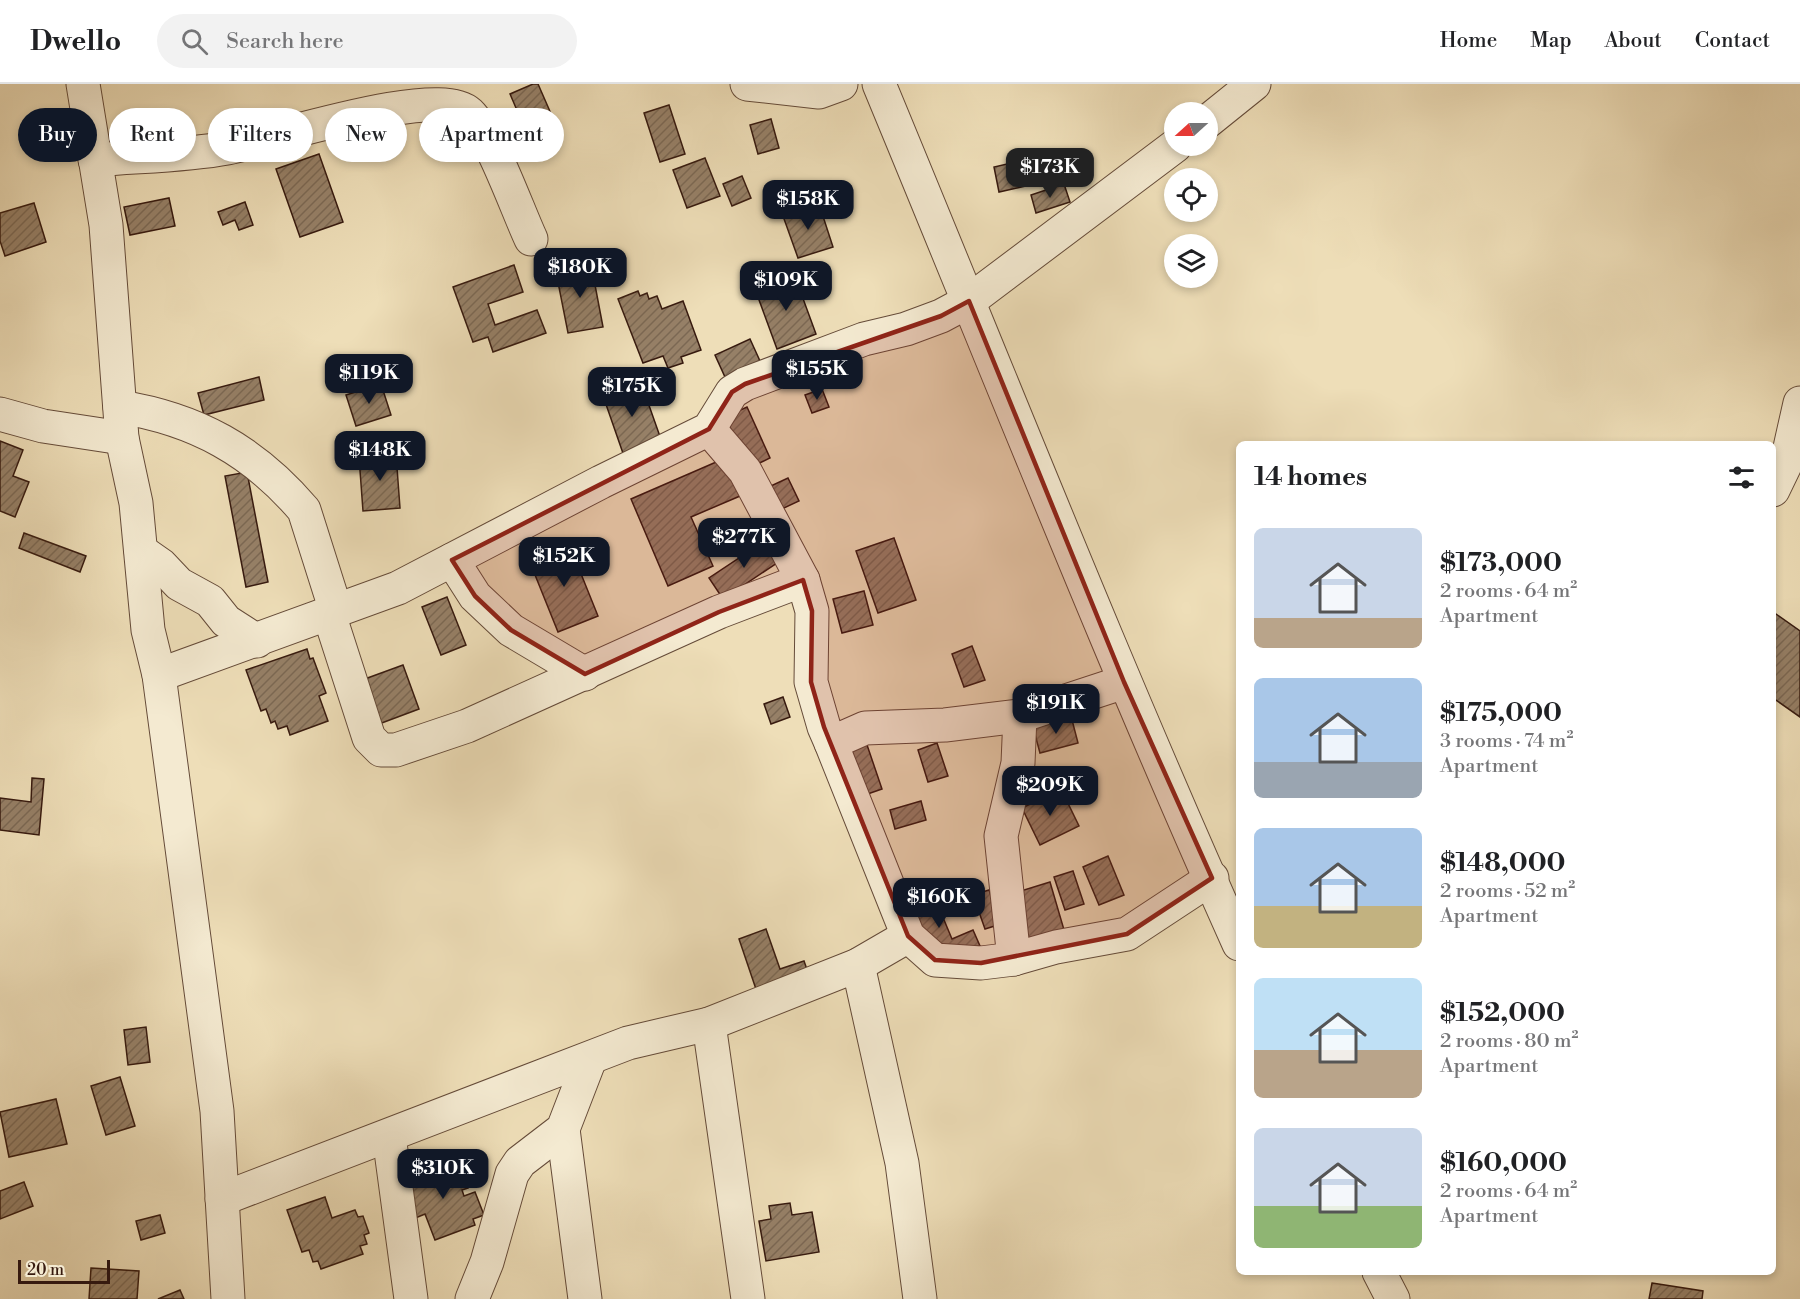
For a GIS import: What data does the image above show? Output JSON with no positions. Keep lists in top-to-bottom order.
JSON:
{
  "scale_bar": "20 m",
  "north": "left",
  "page": {
    "header": "Dwello",
    "search": "Search here",
    "nav": [
      "Home",
      "Map",
      "About",
      "Contact"
    ],
    "chip": [
      "Buy",
      "Rent",
      "Filters",
      "New",
      "Apartment"
    ],
    "price": [
      "$173K",
      "$158K",
      "$180K",
      "$109K",
      "$155K",
      "$119K",
      "$175K",
      "$148K",
      "$277K",
      "$152K",
      "$191K",
      "$209K",
      "$160K",
      "$310K"
    ],
    "heading": "14 homes",
    "list": [
      {
        "name": "$173,000",
        "note": "2 rooms · 64 m² · Apartment"
      },
      {
        "name": "$175,000",
        "note": "3 rooms · 74 m² · Apartment"
      },
      {
        "name": "$148,000",
        "note": "2 rooms · 52 m² · Apartment"
      },
      {
        "name": "$152,000",
        "note": "2 rooms · 80 m² · Apartment"
      },
      {
        "name": "$160,000",
        "note": "2 rooms · 64 m² · Apartment"
      }
    ],
    "scale": "20 m"
  }
}
